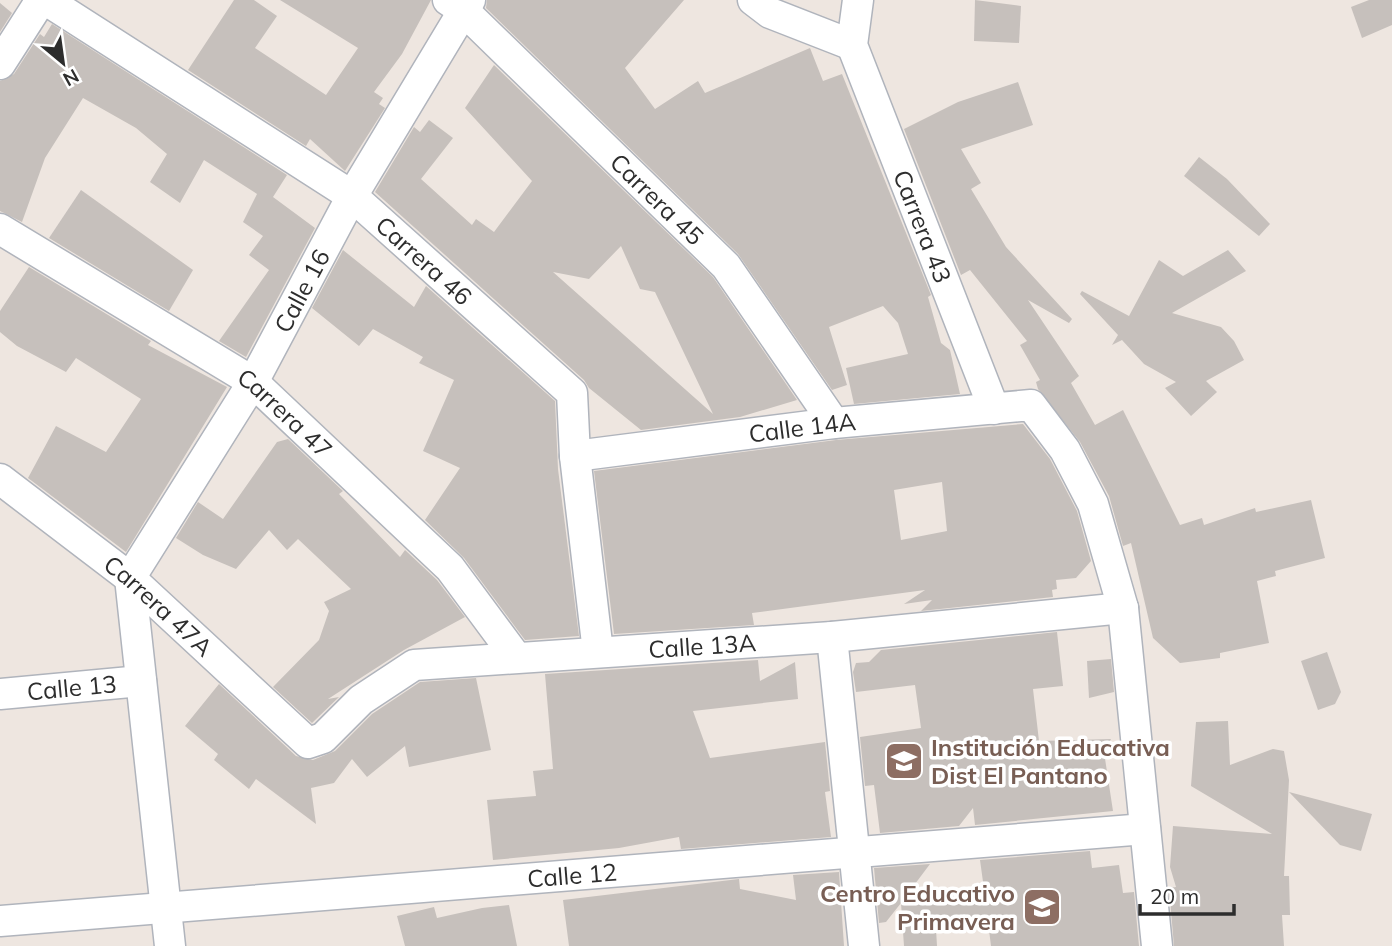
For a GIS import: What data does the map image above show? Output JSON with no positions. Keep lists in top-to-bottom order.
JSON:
{
  "streets": {
    "street": [
      "Carrera 45",
      "Carrera 43",
      "Carrera 46",
      "Calle 16",
      "Carrera 47",
      "Calle 14A",
      "Carrera 47A",
      "Calle 13A",
      "Calle 13",
      "Calle 12"
    ]
  },
  "crossings": [
    ["Carrera 45", "Calle 16"],
    ["Carrera 45", "Calle 14A"],
    ["Carrera 43", "Calle 14A"],
    ["Carrera 46", "Calle 16"],
    ["Carrera 46", "Calle 14A"],
    ["Carrera 46", "Calle 13A"],
    ["Calle 16", "Carrera 47"],
    ["Calle 16", "Carrera 47A"],
    ["Carrera 47", "Calle 13A"],
    ["Calle 14A", "Calle 13A"],
    ["Carrera 47A", "Calle 13A"]
  ],
  "places": {
    "school or university": ["Institución Educativa Dist El Pantano", "Centro Educativo Primavera"]
  },
  "scale_bar": "20 m",
  "north": "bottom right"
}
